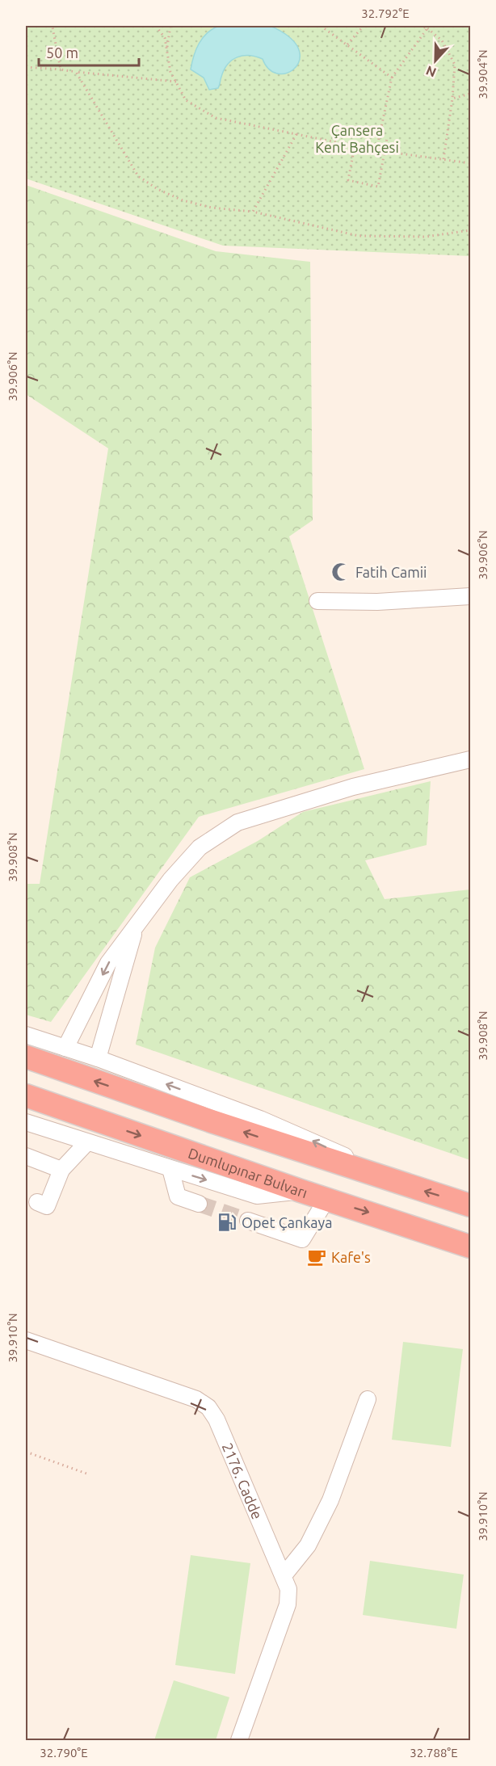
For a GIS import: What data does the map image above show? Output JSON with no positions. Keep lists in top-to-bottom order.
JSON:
{
  "streets": {
    "highway": ["Dumlupınar Bulvarı"],
    "street": ["2176. Cadde"]
  },
  "parks": ["Çansera Kent Bahçesi"],
  "places": {
    "mosque": ["Fatih Camii"],
    "fuel station": ["Opet Çankaya"],
    "cafe": ["Kafe's"]
  },
  "scale_bar": "50 m",
  "north": "bottom",
  "coordinates": [
    "32.792°E",
    "39.904°N",
    "39.906°N",
    "39.908°N",
    "39.910°N",
    "32.790°E",
    "32.788°E"
  ]
}
